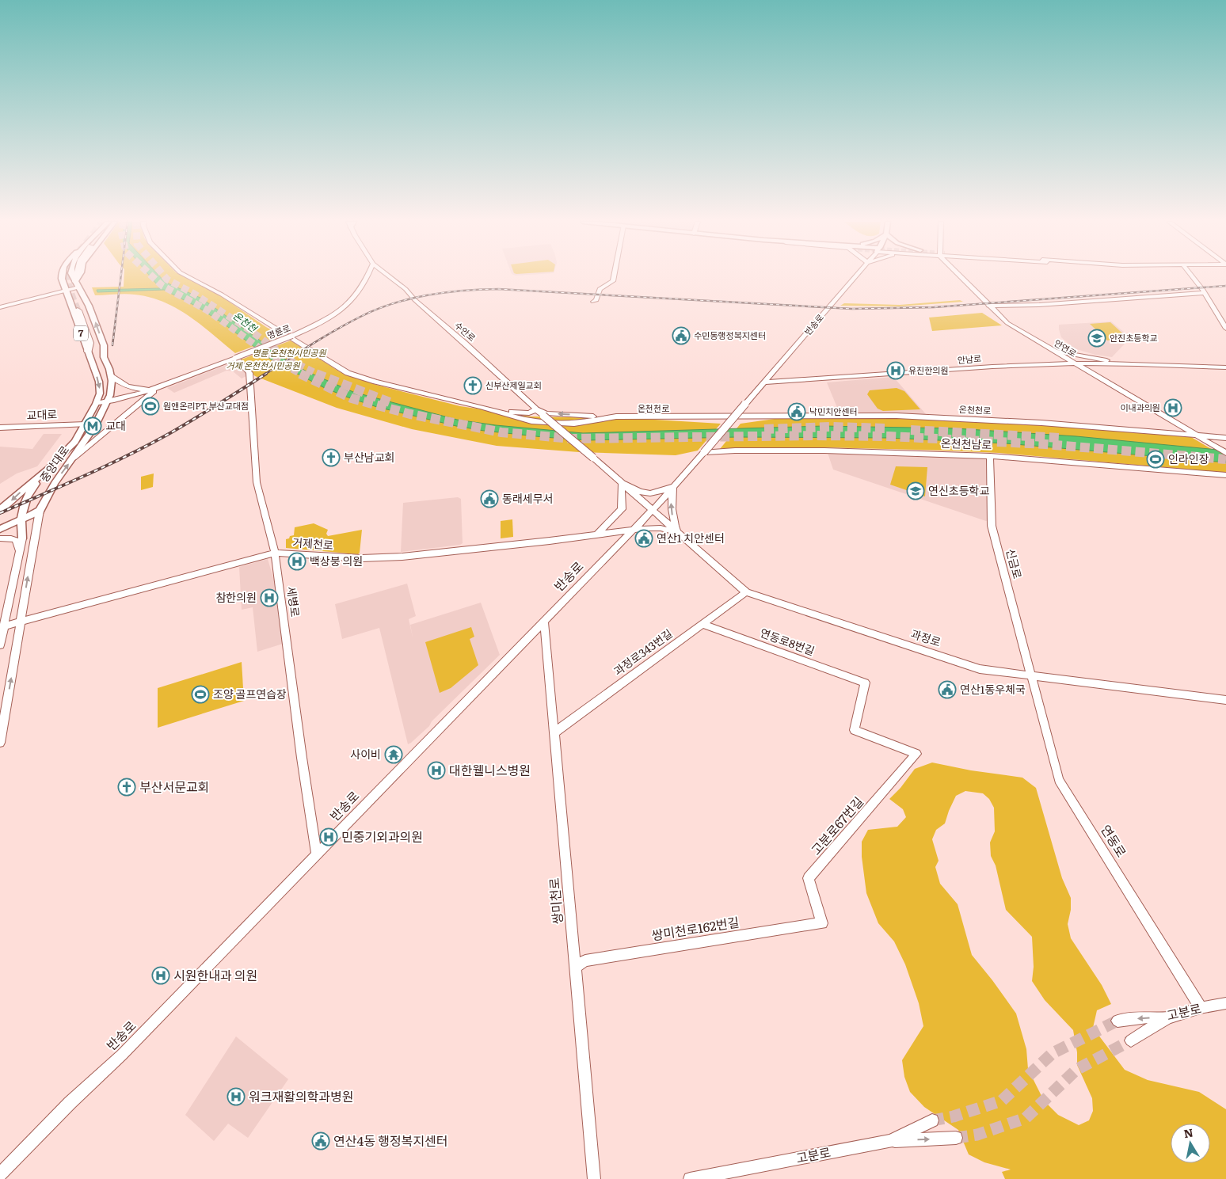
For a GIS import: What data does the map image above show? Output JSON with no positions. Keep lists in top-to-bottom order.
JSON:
{
  "streets": {
    "main road": [
      "반송로",
      "명륜로",
      "수안로",
      "7",
      "안연로",
      "안남로",
      "온천천로",
      "교대로",
      "온천천남로",
      "중앙대로",
      "거제천로",
      "신금로",
      "세병로",
      "과정로",
      "연동로8번길",
      "과정로343번길",
      "고분로67번길",
      "연동로",
      "쌍미천로",
      "쌍미천로162번길",
      "고분로"
    ]
  },
  "crossings": [
    ["반송로", "안남로"],
    ["반송로", "온천천남로"],
    ["반송로", "거제천로"],
    ["반송로", "세병로"],
    ["반송로", "과정로"],
    ["반송로", "쌍미천로"],
    ["명륜로", "중앙대로"],
    ["명륜로", "세병로"],
    ["수안로", "과정로"],
    ["7", "중앙대로"],
    ["안연로", "안남로"],
    ["안연로", "온천천로"],
    ["교대로", "중앙대로"],
    ["온천천남로", "신금로"],
    ["중앙대로", "거제천로"],
    ["거제천로", "세병로"],
    ["거제천로", "과정로"],
    ["신금로", "과정로"],
    ["신금로", "연동로"],
    ["과정로", "과정로343번길"],
    ["과정로", "연동로"],
    ["연동로8번길", "과정로343번길"],
    ["연동로8번길", "고분로67번길"],
    ["과정로343번길", "쌍미천로"],
    ["고분로67번길", "쌍미천로162번길"],
    ["연동로", "고분로"],
    ["쌍미천로", "쌍미천로162번길"]
  ],
  "water": ["온천천"],
  "parks": ["명륜 온천천시민공원", "거제 온천천시민공원"],
  "places": {
    "public building": [
      "수민동행정복지센터",
      "낙민치안센터",
      "동래세무서",
      "연산1 치안센터",
      "연산1동우체국",
      "연산4동 행정복지센터"
    ],
    "school or university": ["안진초등학교", "연신초등학교"],
    "hospital": [
      "유진한의원",
      "이내과의원",
      "백상붕 의원",
      "참한의원",
      "대한웰니스병원",
      "민중기외과의원",
      "시원한내과 의원",
      "워크재활의학과병원"
    ],
    "church": ["신부산제일교회", "부산남교회", "부산서문교회"],
    "sports": ["원앤온리PT 부산교대점", "인라인장", "조양 골프연습장"],
    "metro station": ["교대"],
    "temple": ["사이비"]
  },
  "north": "top"
}
